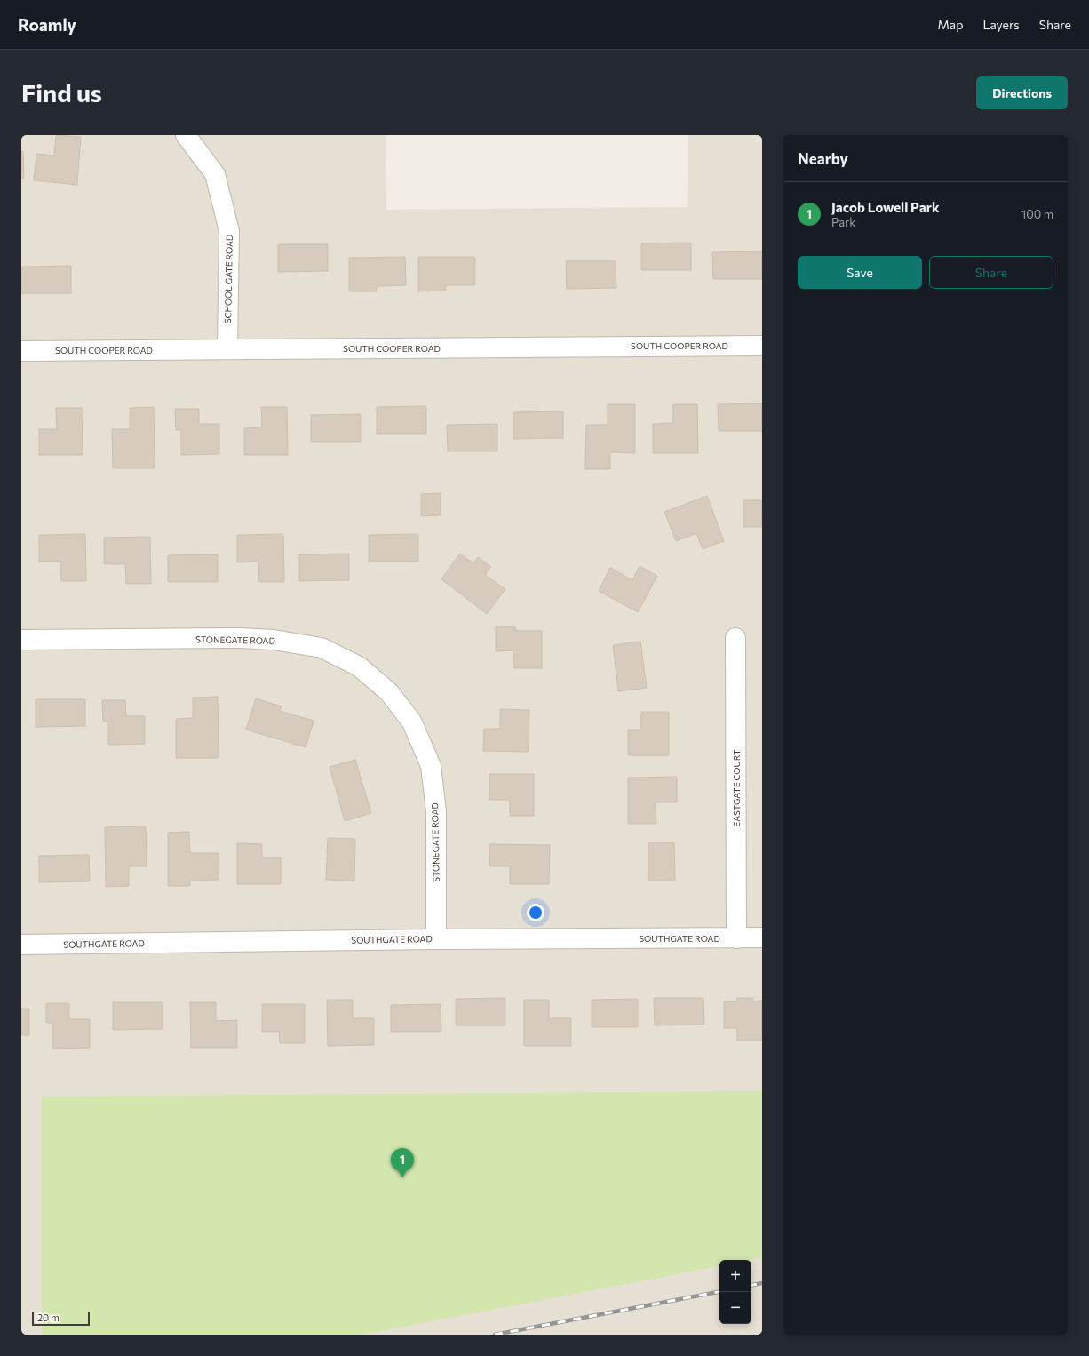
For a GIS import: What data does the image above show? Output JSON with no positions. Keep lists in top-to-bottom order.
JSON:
{
  "streets": {
    "street": [
      "SCHOOL GATE ROAD",
      "SOUTH COOPER ROAD",
      "STONEGATE ROAD",
      "EASTGATE COURT",
      "SOUTHGATE ROAD"
    ]
  },
  "crossings": [
    ["SCHOOL GATE ROAD", "SOUTH COOPER ROAD"],
    ["STONEGATE ROAD", "SOUTHGATE ROAD"],
    ["EASTGATE COURT", "SOUTHGATE ROAD"]
  ],
  "scale_bar": "20 m",
  "page": {
    "header": "Roamly",
    "nav": ["Map", "Layers", "Share"],
    "buttons": [
      "Directions",
      ["Save", "Share"]
    ],
    "title": "Find us",
    "heading": "Nearby",
    "list": [
      {
        "mark": "1",
        "name": "Jacob Lowell Park",
        "note": "Park",
        "value": "100 m"
      }
    ],
    "pins": "1",
    "map_buttons": ["+", "−"],
    "scale": "20 m"
  }
}
